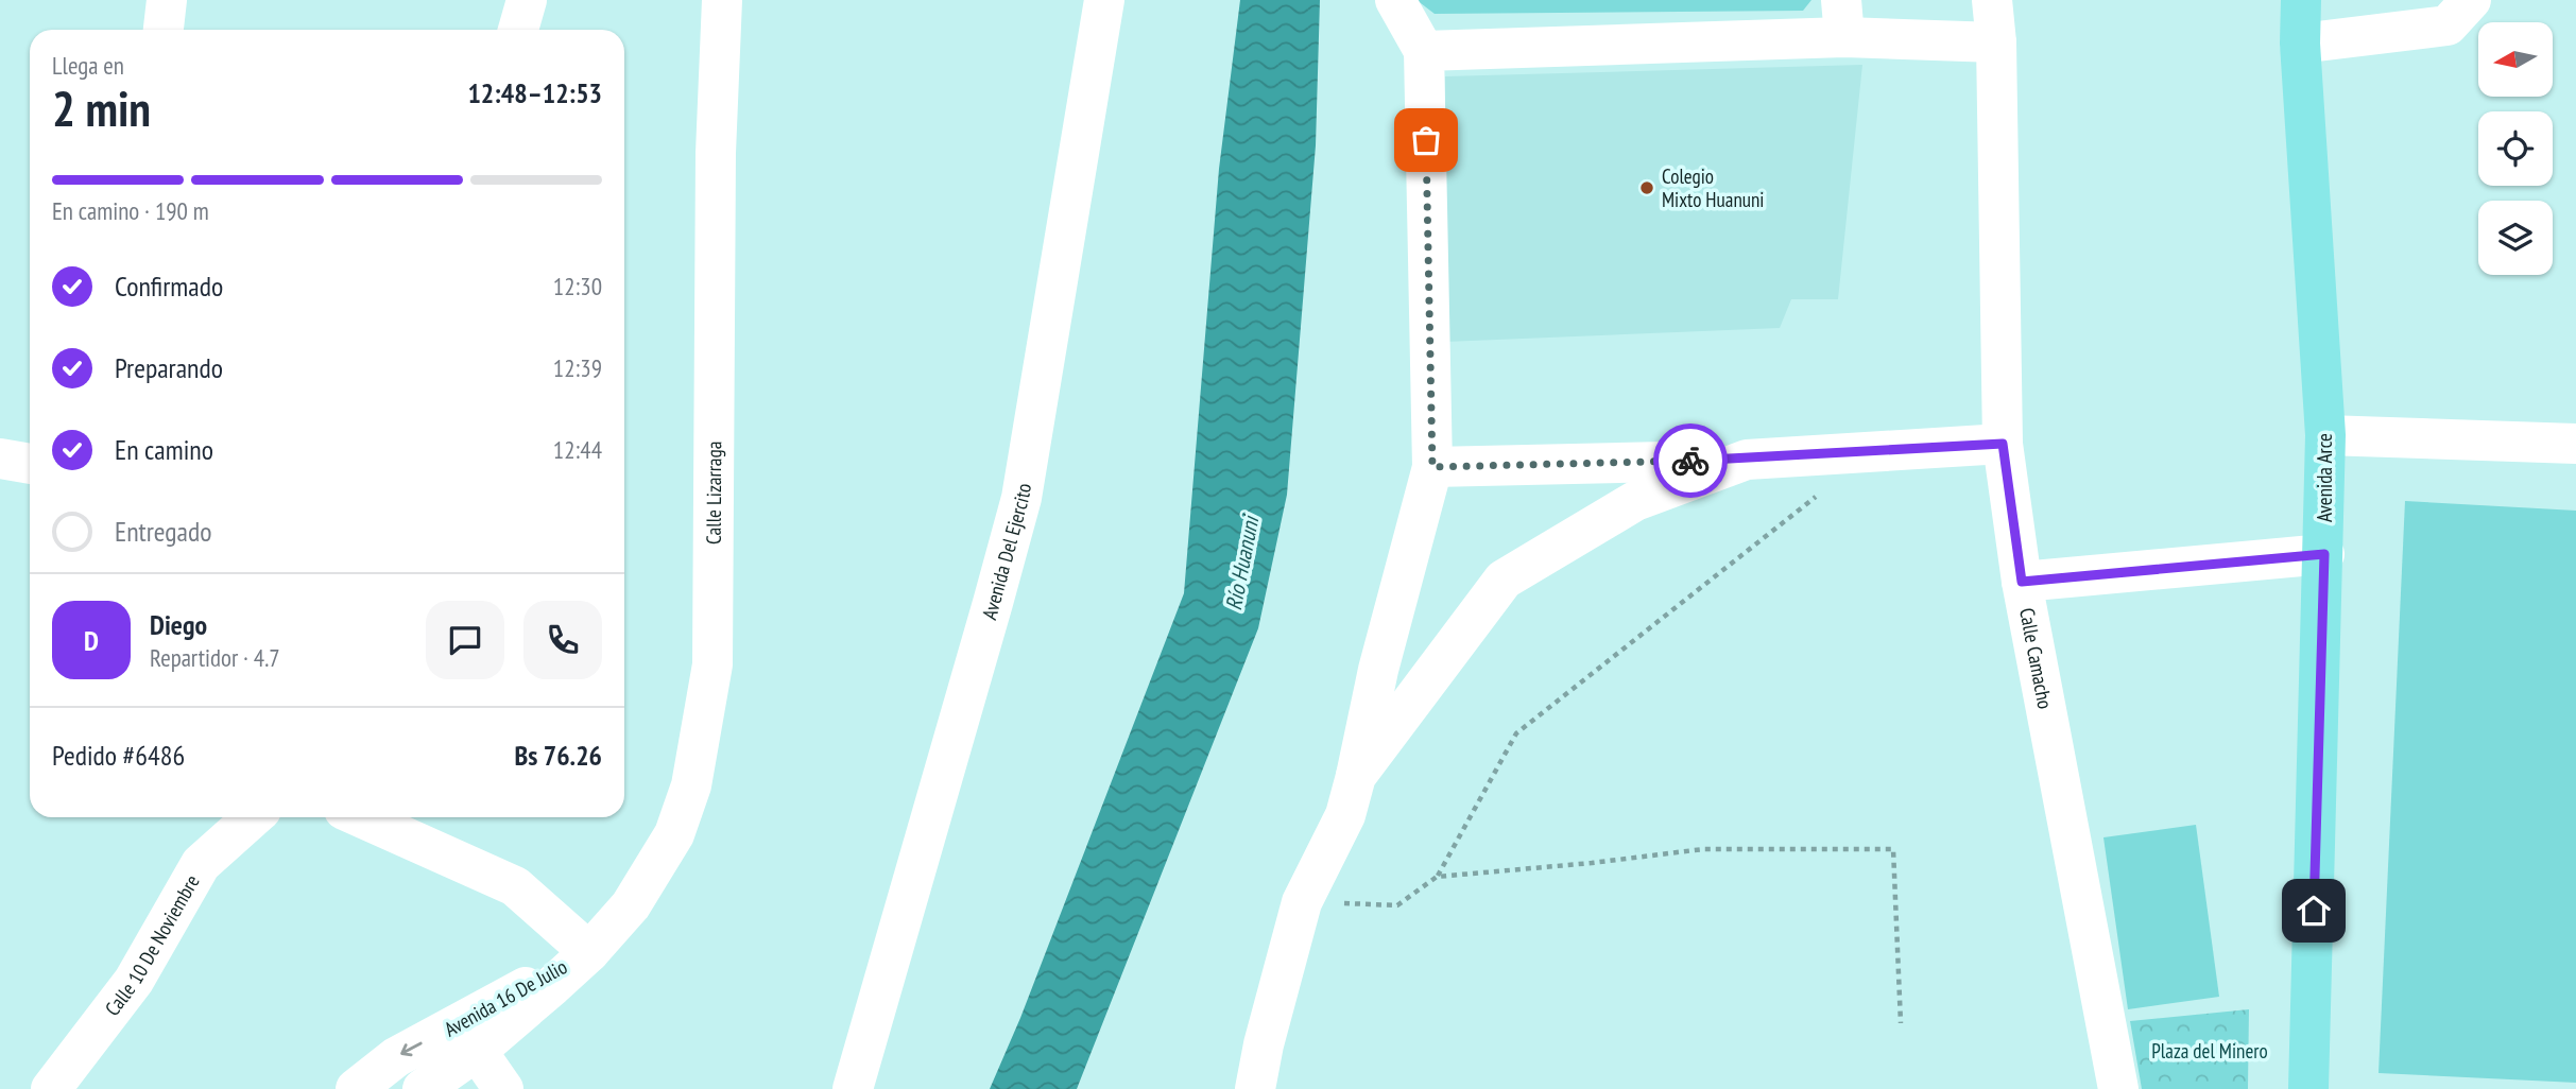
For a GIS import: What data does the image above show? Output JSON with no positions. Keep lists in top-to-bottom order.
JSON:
{
  "streets": {
    "main road": ["Avenida Arce"],
    "street": [
      "Calle Lizarraga",
      "Avenida Del Ejercito",
      "Calle Camacho",
      "Calle 10 De Noviembre",
      "Avenida 16 De Julio"
    ]
  },
  "crossings": [
    ["Calle Lizarraga", "Avenida 16 De Julio"]
  ],
  "water": ["Río Huanuni"],
  "parks": ["Plaza del Minero"],
  "places": ["Colegio Mixto Huanuni"],
  "north": "left",
  "page": {
    "heading": ["2 min", "Llega en", "12:48–12:53"],
    "panel": [
      "Diego",
      "Repartidor · 4.7",
      "Pedido #6486",
      "Bs 76.26"
    ],
    "bar": "En camino · 190 m",
    "list": [
      ["Confirmado", "12:30"],
      ["Preparando", "12:39"],
      ["En camino", "12:44"],
      "Entregado"
    ],
    "round": "D"
  }
}
